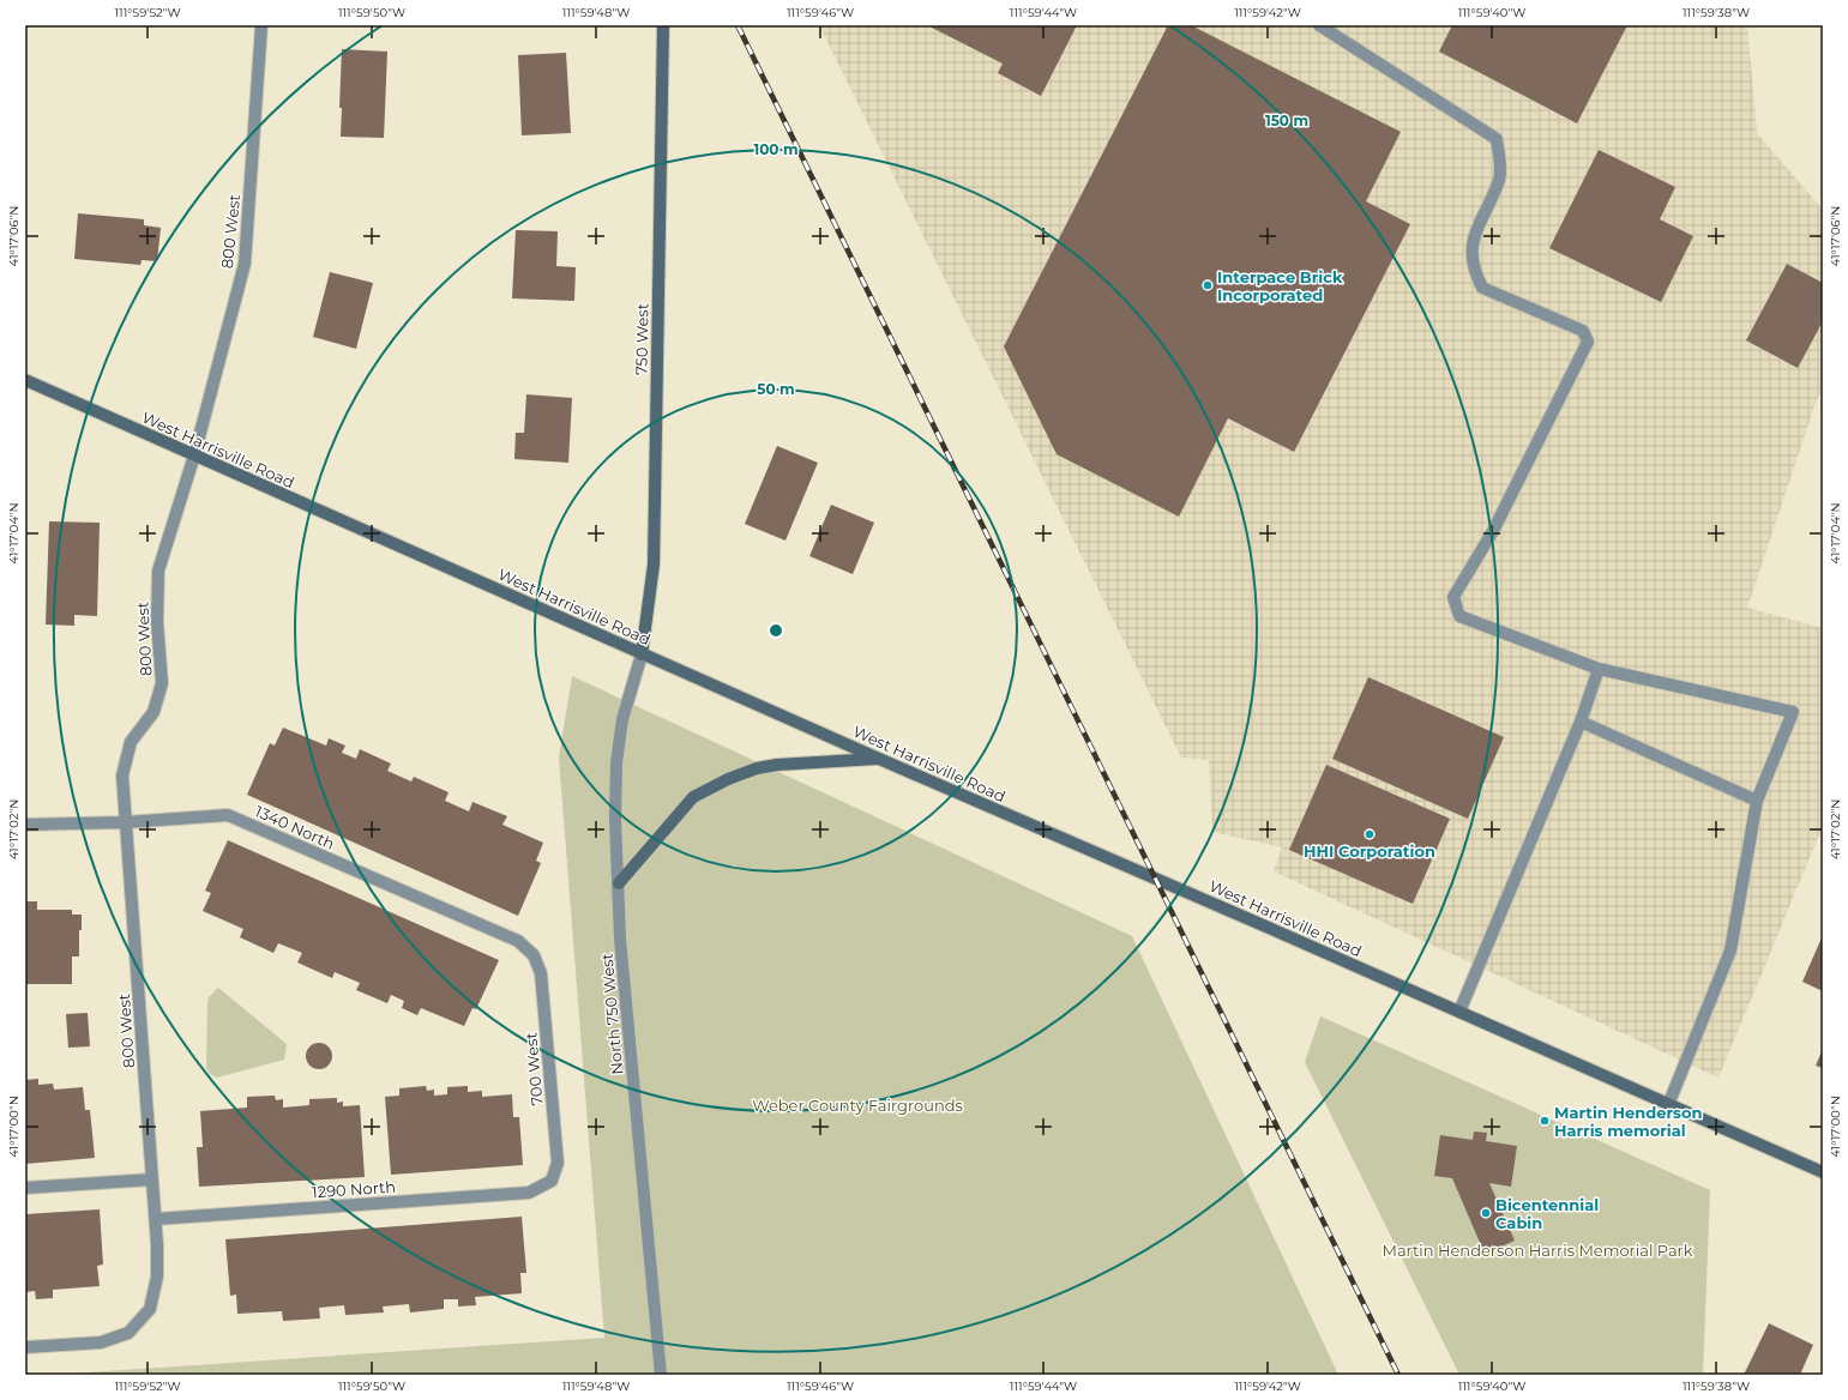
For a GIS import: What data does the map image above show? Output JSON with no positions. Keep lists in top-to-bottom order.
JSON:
{
  "streets": {
    "main road": ["750 West", "West Harrisville Road"],
    "street": [
      "800 West",
      "1340 North",
      "North 750 West",
      "700 West",
      "1290 North"
    ]
  },
  "crossings": [
    ["800 West", "West Harrisville Road"],
    ["800 West", "1340 North"],
    ["800 West", "1290 North"],
    ["750 West", "West Harrisville Road"],
    ["750 West", "North 750 West"],
    ["West Harrisville Road", "North 750 West"],
    ["1340 North", "700 West"],
    ["700 West", "1290 North"]
  ],
  "parks": ["Weber County Fairgrounds", "Martin Henderson Harris Memorial Park"],
  "places": [
    "Interpace Brick Incorporated",
    "HHI Corporation",
    "Martin Henderson Harris memorial",
    "Bicentennial Cabin"
  ],
  "coordinates": [
    "111°59'52\"W",
    "111°59'50\"W",
    "111°59'48\"W",
    "111°59'46\"W",
    "111°59'44\"W",
    "111°59'42\"W",
    "111°59'40\"W",
    "111°59'38\"W",
    "41°17'06\"N",
    "41°17'04\"N",
    "41°17'02\"N",
    "41°17'00\"N"
  ],
  "rings": ["150 m", "100 m", "50 m"]
}
